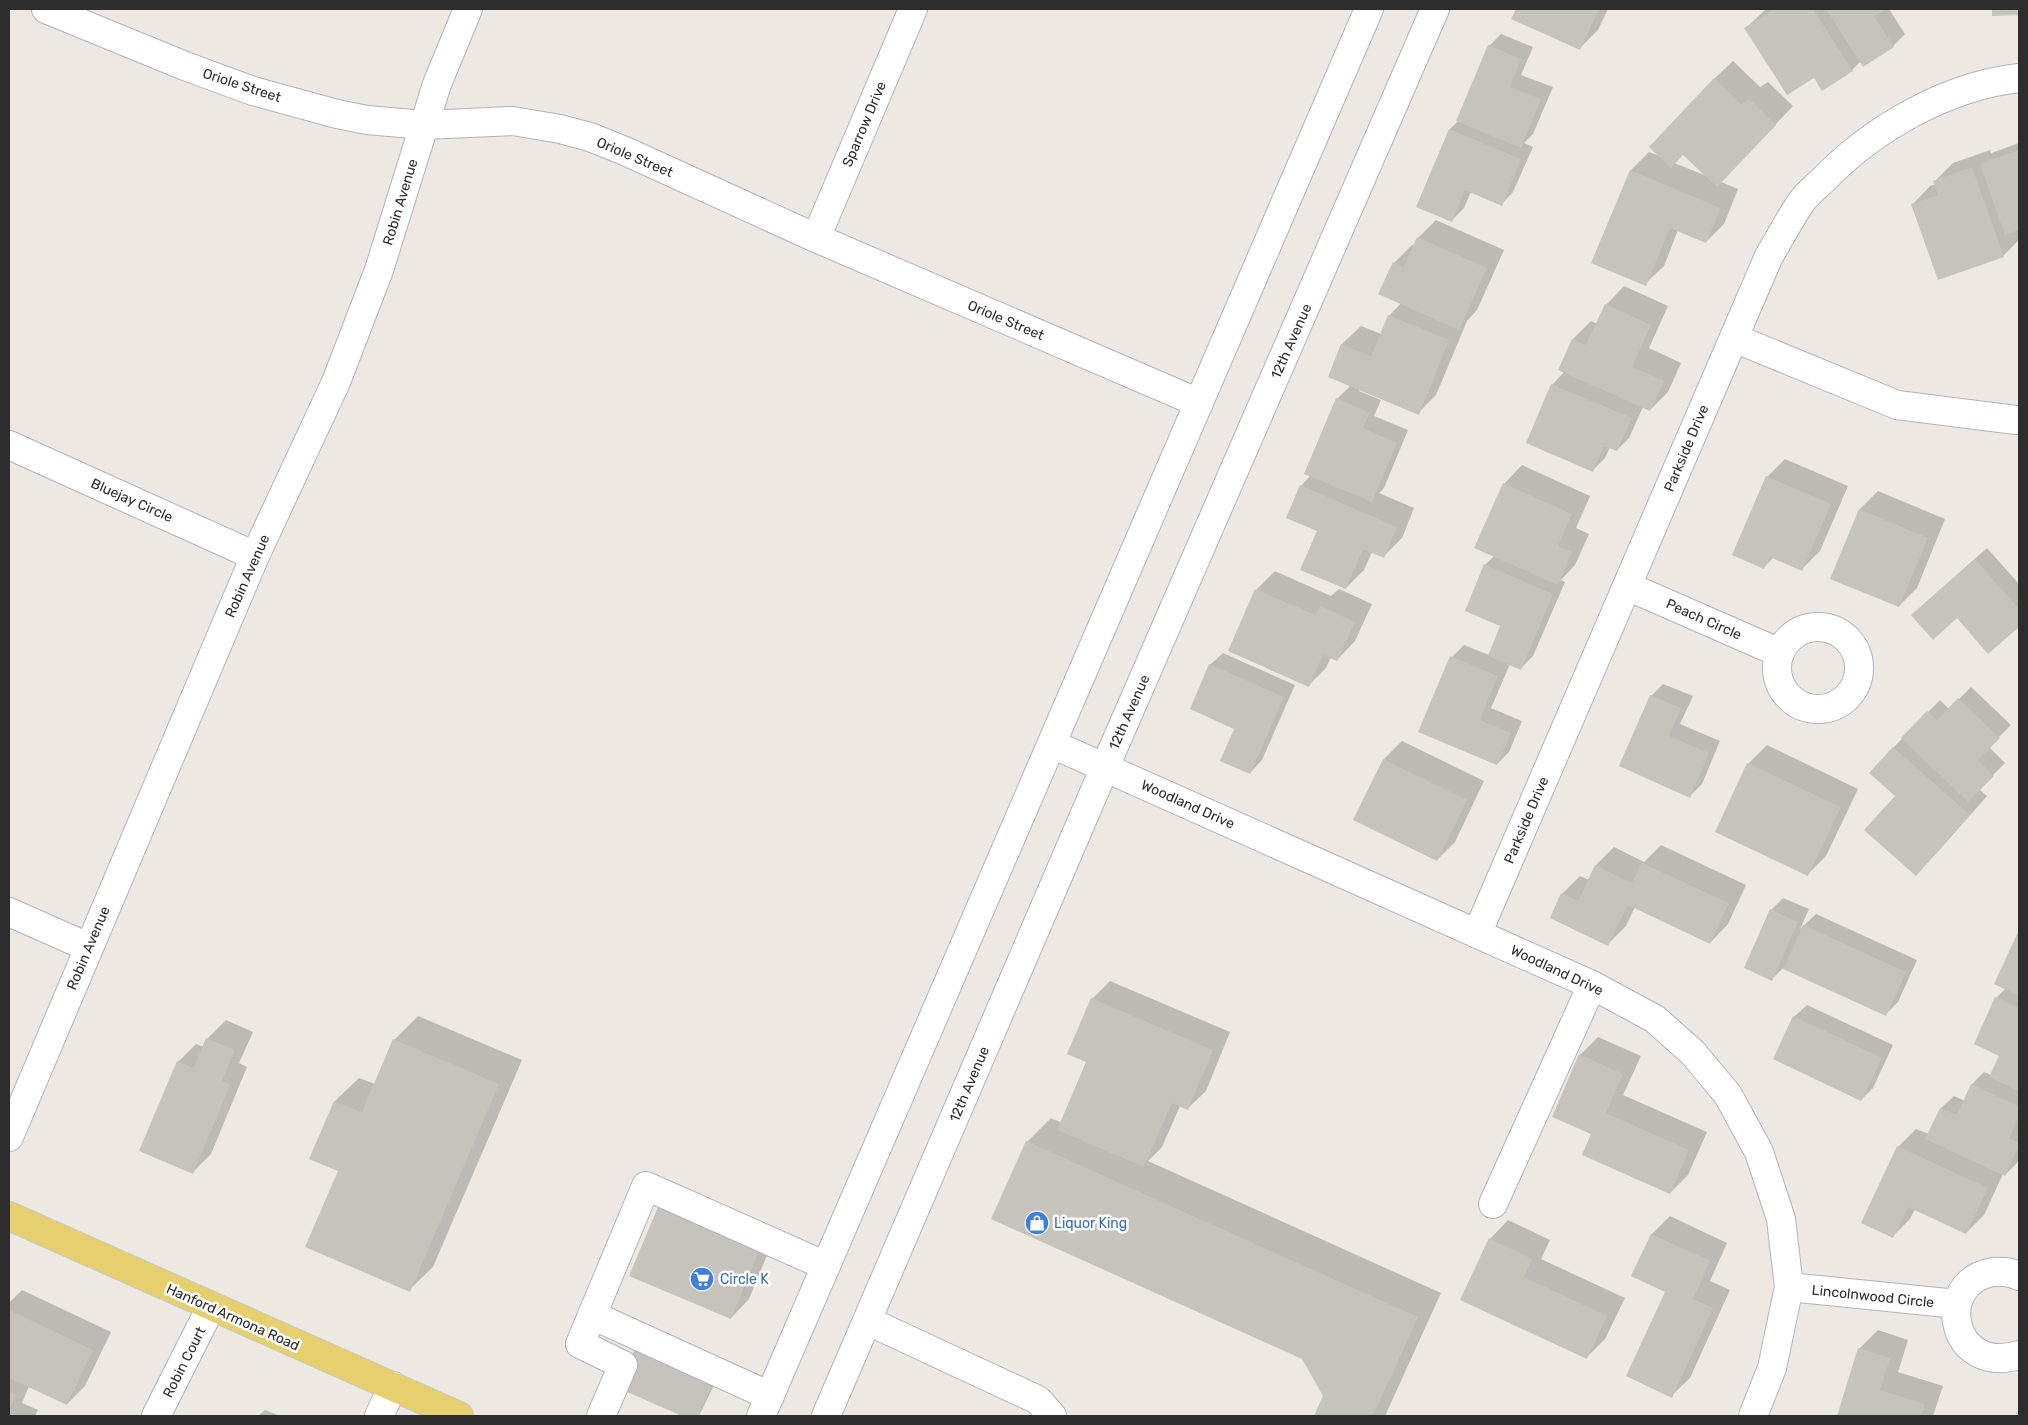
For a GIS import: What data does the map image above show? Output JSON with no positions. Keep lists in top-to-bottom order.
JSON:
{
  "streets": {
    "main road": ["Hanford Armona Road"],
    "street": [
      "Oriole Street",
      "Sparrow Drive",
      "Robin Avenue",
      "12th Avenue",
      "Parkside Drive",
      "Bluejay Circle",
      "Peach Circle",
      "Woodland Drive",
      "Lincolnwood Circle",
      "Robin Court"
    ]
  },
  "crossings": [
    ["Oriole Street", "Sparrow Drive"],
    ["Oriole Street", "Robin Avenue"],
    ["Robin Avenue", "Bluejay Circle"],
    ["12th Avenue", "Woodland Drive"],
    ["Parkside Drive", "Peach Circle"],
    ["Parkside Drive", "Woodland Drive"],
    ["Woodland Drive", "Lincolnwood Circle"],
    ["Hanford Armona Road", "Robin Court"]
  ],
  "places": {
    "shop": ["Liquor King"],
    "supermarket": ["Circle K"]
  }
}
